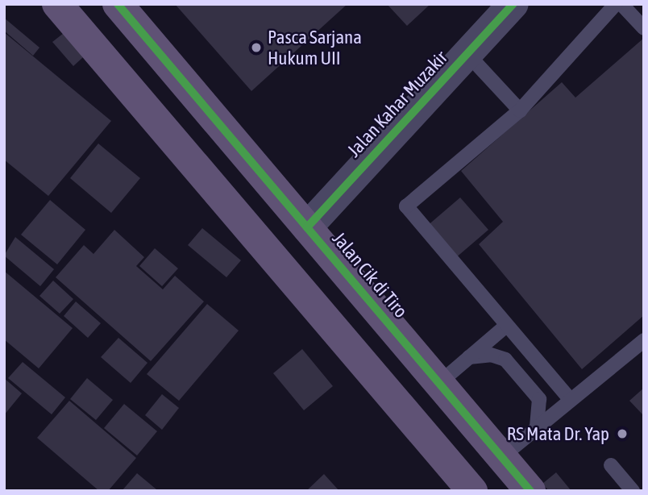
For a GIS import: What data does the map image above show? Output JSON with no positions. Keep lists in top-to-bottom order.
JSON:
{
  "streets": {
    "main road": ["Jalan Cik di Tiro"],
    "street": ["Jalan Kahar Muzakir"]
  },
  "crossings": [
    ["Jalan Kahar Muzakir", "Jalan Cik di Tiro"]
  ],
  "places": ["Pasca Sarjana Hukum UII", "RS Mata Dr. Yap"]
}
